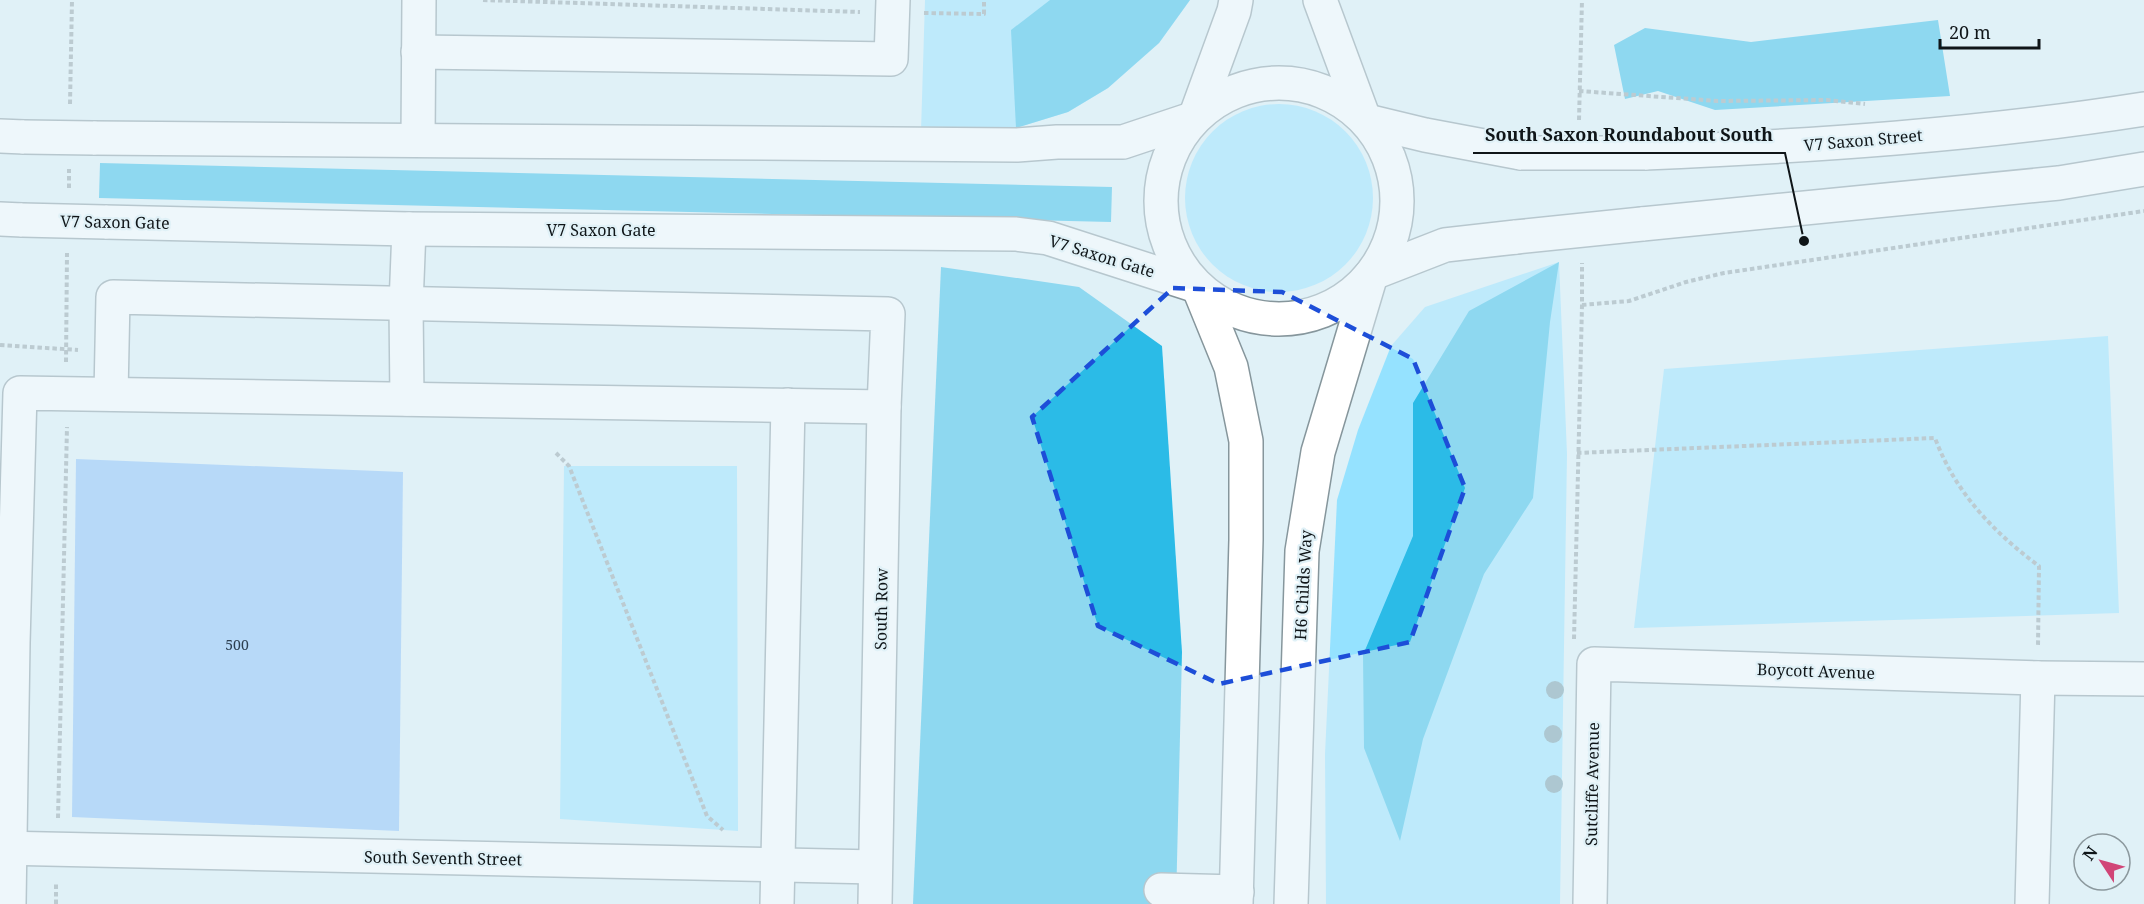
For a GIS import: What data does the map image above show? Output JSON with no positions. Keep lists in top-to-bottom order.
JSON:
{
  "streets": {
    "street": [
      "V7 Saxon Street",
      "V7 Saxon Gate",
      "H6 Childs Way",
      "South Row",
      "Boycott Avenue",
      "Sutcliffe Avenue",
      "South Seventh Street"
    ]
  },
  "crossings": [
    ["South Row", "South Seventh Street"],
    ["Boycott Avenue", "Sutcliffe Avenue"]
  ],
  "places": ["South Saxon Roundabout South"],
  "house_numbers": ["500"],
  "scale_bar": "20 m",
  "north": "top left"
}
